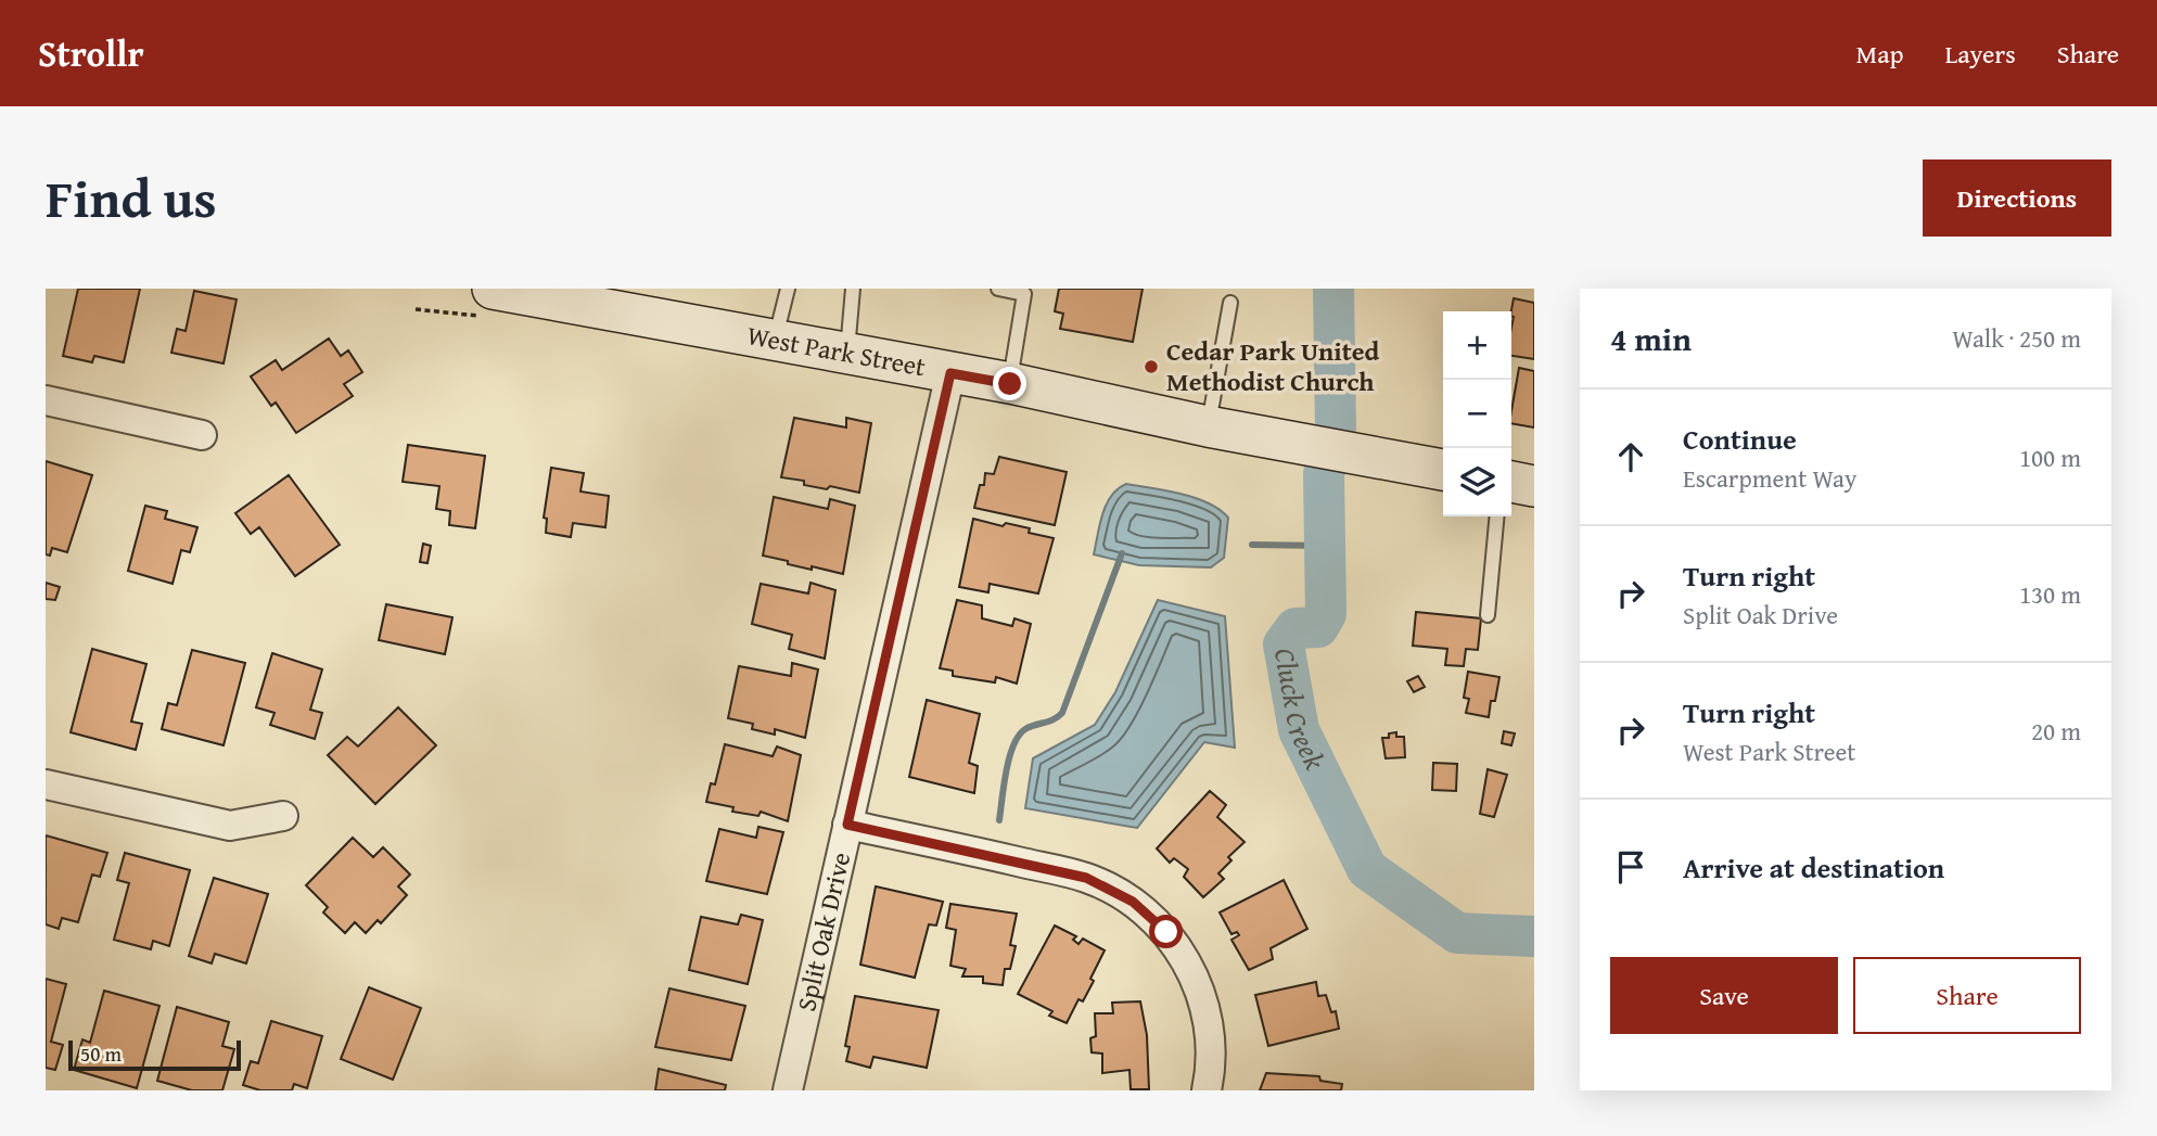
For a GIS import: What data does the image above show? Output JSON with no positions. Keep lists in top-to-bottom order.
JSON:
{
  "streets": {
    "street": ["West Park Street", "Split Oak Drive"]
  },
  "crossings": [
    ["West Park Street", "Split Oak Drive"]
  ],
  "water": ["Cluck Creek"],
  "places": ["Cedar Park United Methodist Church"],
  "scale_bar": "50 m",
  "page": {
    "header": "Strollr",
    "nav": ["Map", "Layers", "Share"],
    "title": "Find us",
    "buttons": [
      "Directions",
      ["Save", "Share"]
    ],
    "heading": ["4 min", "Walk · 250 m"],
    "map_buttons": ["+", "−"],
    "list": [
      ["Continue", "Escarpment Way", "100 m"],
      ["Turn right", "Split Oak Drive", "130 m"],
      ["Turn right", "West Park Street", "20 m"],
      "Arrive at destination"
    ],
    "scale": "50 m"
  }
}
